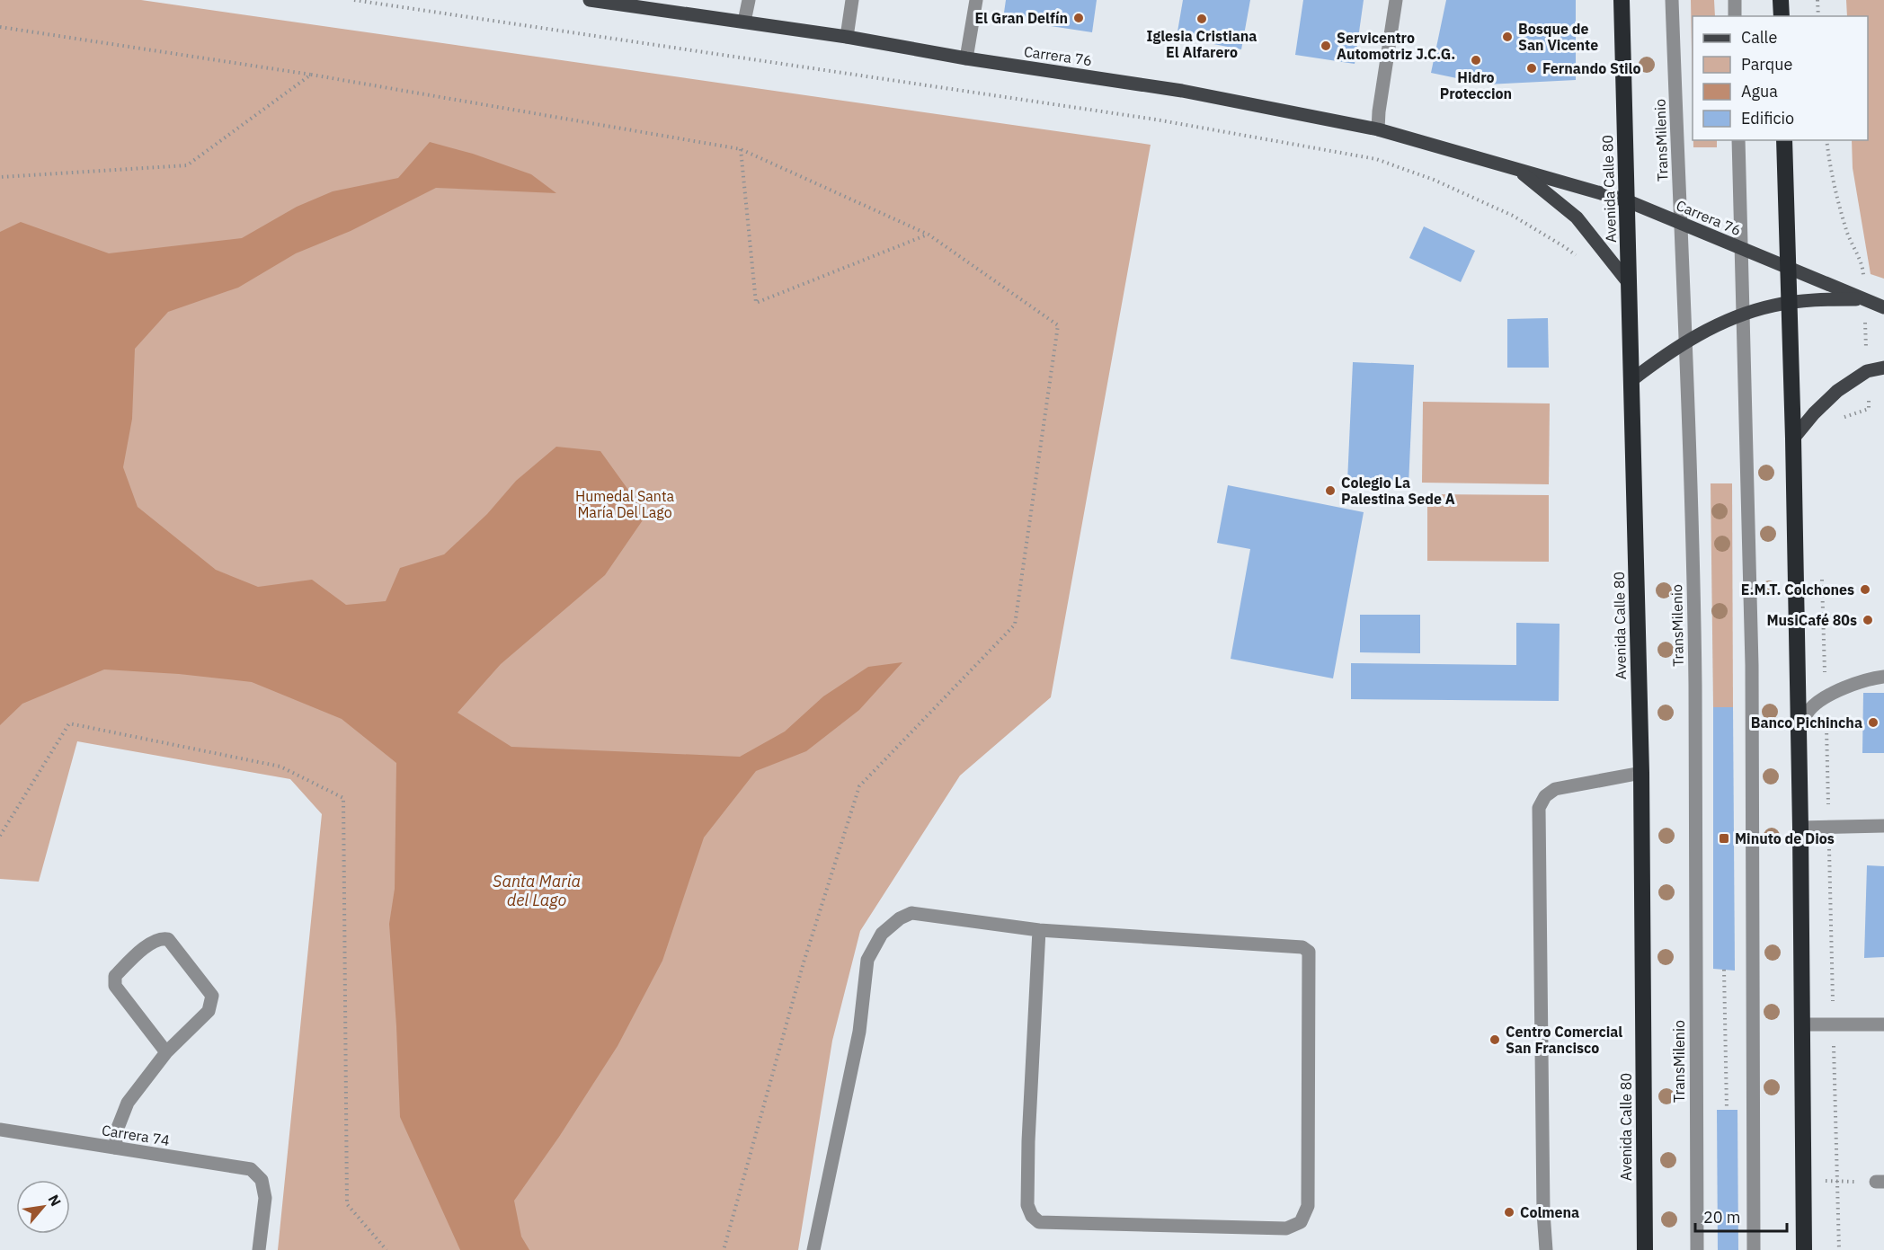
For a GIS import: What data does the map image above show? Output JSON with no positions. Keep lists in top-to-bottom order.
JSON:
{
  "streets": {
    "highway": ["Avenida Calle 80"],
    "main road": ["Carrera 76"],
    "street": ["TransMilenio", "Carrera 74"]
  },
  "crossings": [
    ["Carrera 76", "TransMilenio"],
    ["Carrera 76", "Avenida Calle 80"]
  ],
  "water": ["Santa Maria del Lago"],
  "parks": ["Humedal Santa María Del Lago"],
  "places": {
    "other": [
      "El Gran Delfín",
      "Iglesia Cristiana El Alfarero",
      "Bosque de San Vicente",
      "Servicentro Automotriz J.C.G.",
      "Hidro Proteccion",
      "Fernando Stilo",
      "Colegio La Palestina Sede A",
      "E.M.T. Colchones",
      "MusiCafé 80s",
      "Banco Pichincha",
      "Centro Comercial San Francisco",
      "Colmena"
    ],
    "transit": ["Minuto de Dios"]
  },
  "legend": [
    "Calle",
    "Parque",
    "Agua",
    "Edificio"
  ],
  "scale_bar": "20 m",
  "north": "top right"
}
